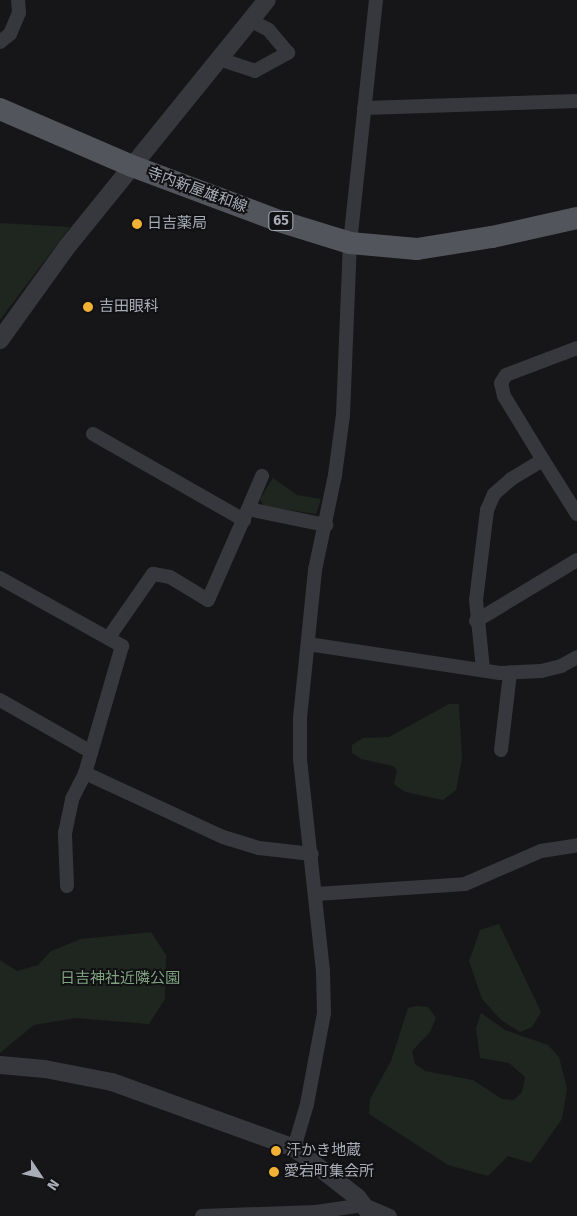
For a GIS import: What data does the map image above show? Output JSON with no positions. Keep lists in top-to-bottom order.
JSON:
{
  "streets": {
    "main road": ["寺内新屋雄和線", "65"]
  },
  "parks": ["日吉神社近隣公園"],
  "places": [
    "日吉薬局",
    "吉田眼科",
    "汗かき地蔵",
    "愛宕町集会所"
  ],
  "north": "bottom right"
}
